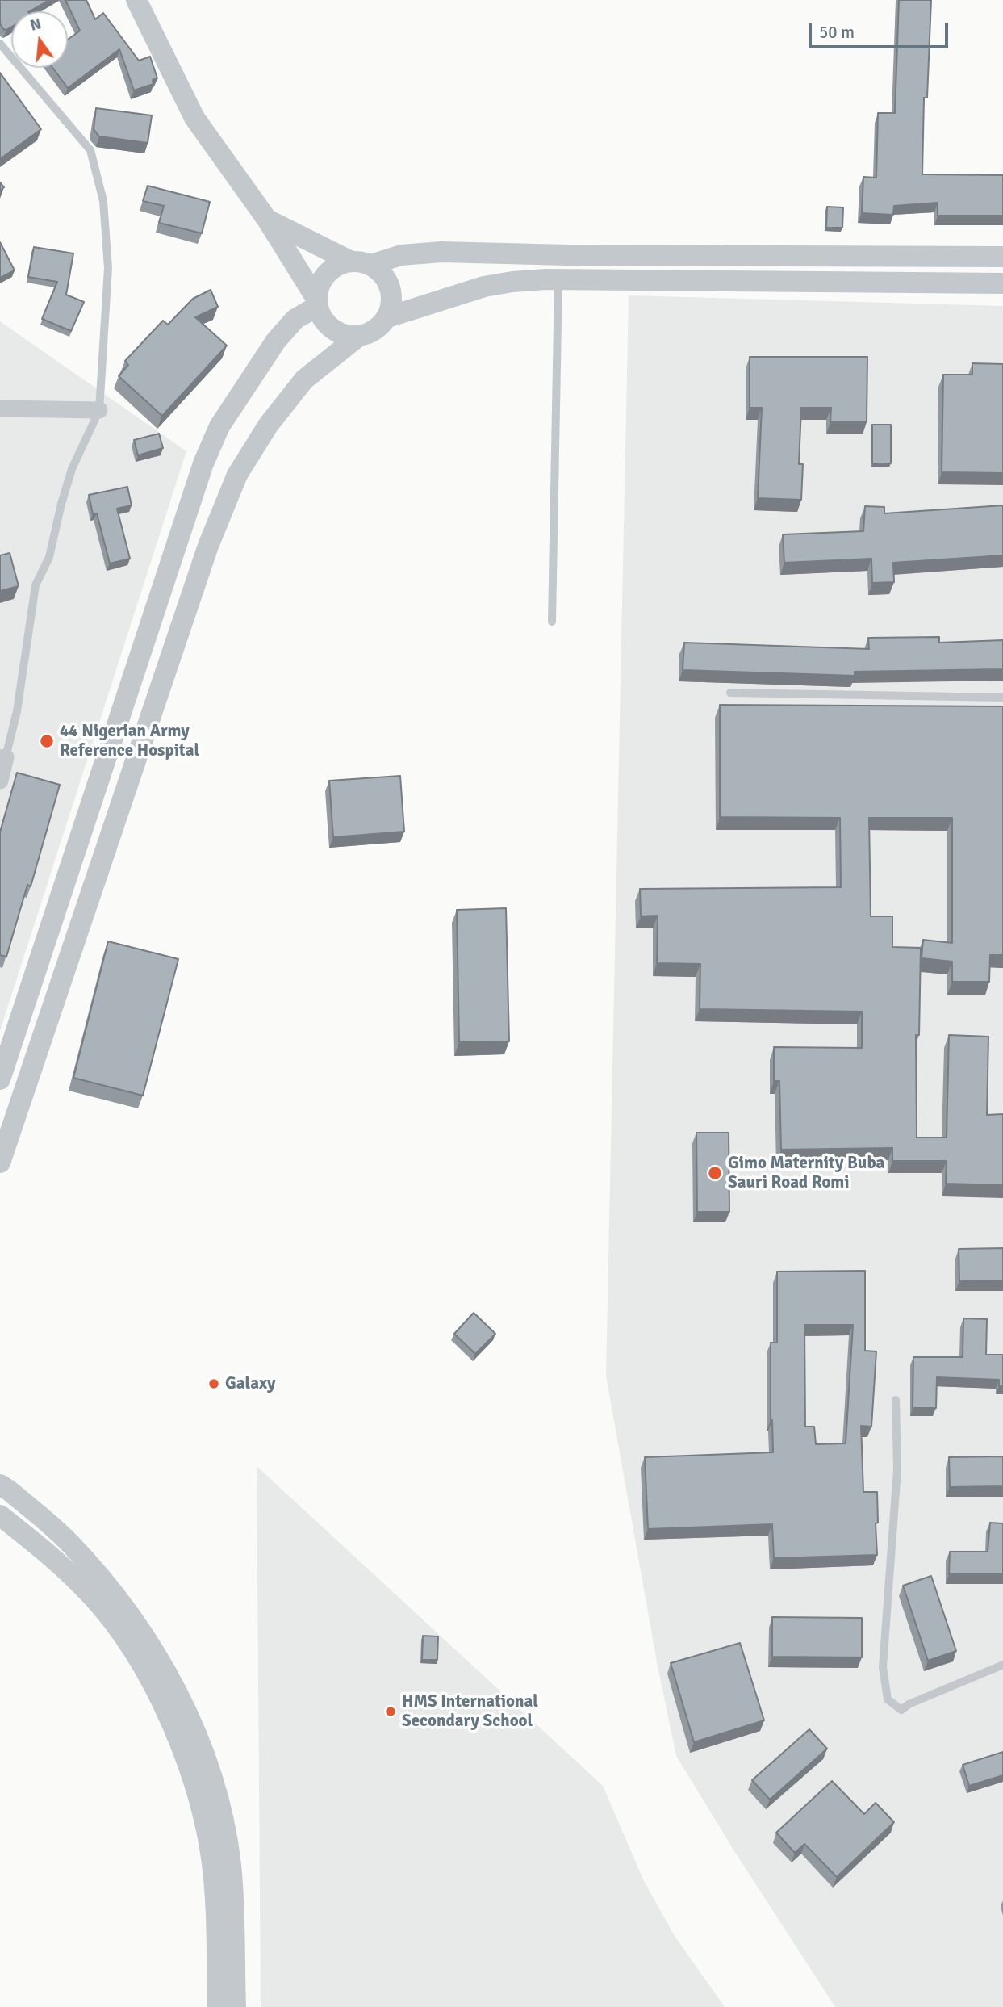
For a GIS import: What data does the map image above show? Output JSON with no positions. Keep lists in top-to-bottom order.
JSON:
{
  "places": [
    "44 Nigerian Army Reference Hospital",
    "Gimo Maternity Buba Sauri Road Romi",
    "Galaxy",
    "HMS International Secondary School"
  ],
  "scale_bar": "50 m",
  "north": "top"
}
